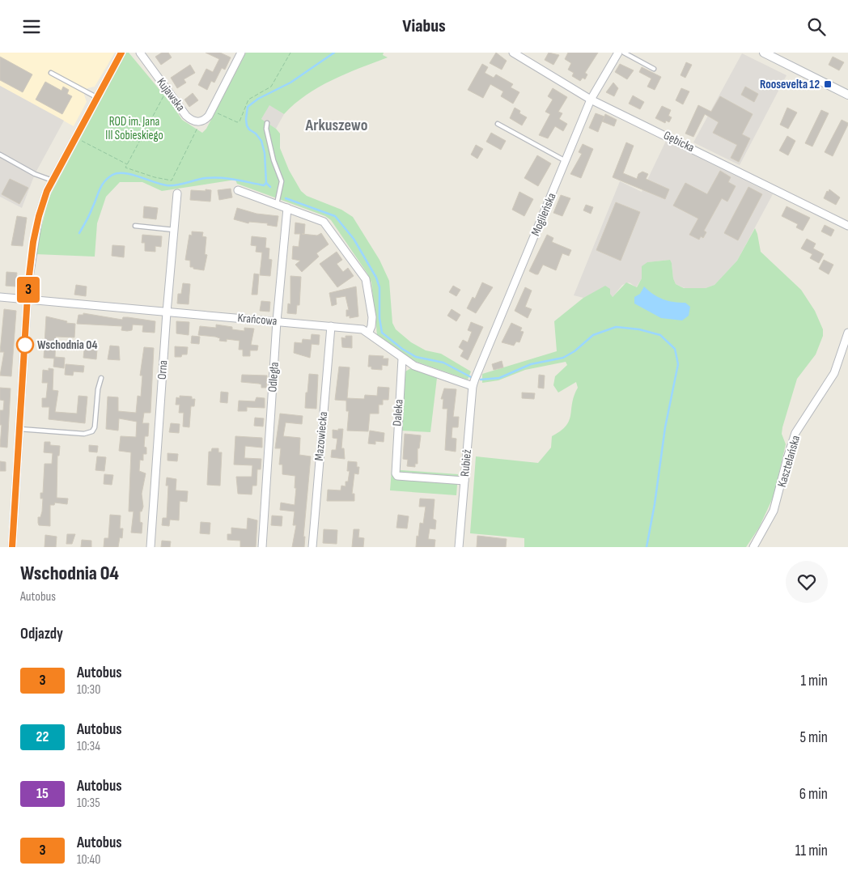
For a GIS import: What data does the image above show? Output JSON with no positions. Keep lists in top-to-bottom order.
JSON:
{
  "streets": {
    "street": [
      "Kujawska",
      "Gębicka",
      "Mogileńska",
      "Krańcowa",
      "Orna",
      "Odległa",
      "Daleka",
      "Mazowiecka",
      "Kasztelańska",
      "Rubież"
    ]
  },
  "crossings": [
    ["Gębicka", "Mogileńska"],
    ["Mogileńska", "Krańcowa"],
    ["Mogileńska", "Rubież"],
    ["Krańcowa", "Orna"],
    ["Krańcowa", "Odległa"],
    ["Krańcowa", "Daleka"],
    ["Krańcowa", "Mazowiecka"],
    ["Krańcowa", "Rubież"],
    ["Daleka", "Rubież"]
  ],
  "districts": ["Arkuszewo"],
  "parks": ["ROD im. Jana III Sobieskiego"],
  "places": {
    "transit": ["Roosevelta 12"],
    "other": ["Wschodnia 04"]
  },
  "lines": ["bus line 3"],
  "page": {
    "header": "Viabus",
    "on_map": "3",
    "heading": [
      ["Wschodnia 04", "Autobus"],
      "Odjazdy"
    ],
    "list": [
      {
        "mark": "3",
        "name": "Autobus",
        "note": "10:30",
        "value": "1 min"
      },
      {
        "mark": "22",
        "name": "Autobus",
        "note": "10:34",
        "value": "5 min"
      },
      {
        "mark": "15",
        "name": "Autobus",
        "note": "10:35",
        "value": "6 min"
      },
      {
        "mark": "3",
        "name": "Autobus",
        "note": "10:40",
        "value": "11 min"
      }
    ]
  }
}
